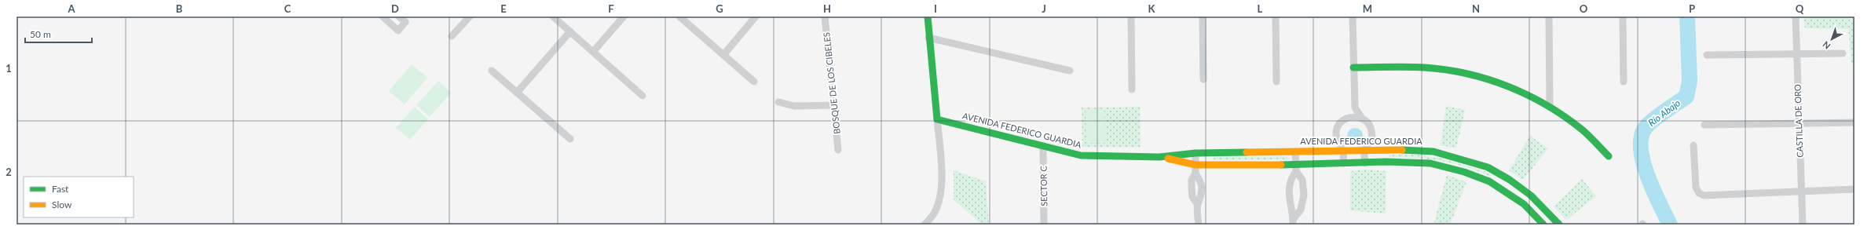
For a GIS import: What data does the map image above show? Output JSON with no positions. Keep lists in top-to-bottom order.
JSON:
{
  "streets": {
    "street": [
      "BOSQUE DE LOS CIBELES",
      "CASTILLA DE ORO",
      "AVENIDA FEDERICO GUARDIA",
      "SECTOR C"
    ]
  },
  "crossings": [
    ["AVENIDA FEDERICO GUARDIA", "SECTOR C"]
  ],
  "water": ["Río Abajo"],
  "legend": ["Fast", "Slow"],
  "scale_bar": "50 m",
  "north": "bottom left",
  "grid": {
    "columns": [
      "A",
      "B",
      "C",
      "D",
      "E",
      "F",
      "G",
      "H",
      "I",
      "J",
      "K",
      "L",
      "M",
      "N",
      "O",
      "P",
      "Q"
    ],
    "rows": ["1", "2"]
  }
}
